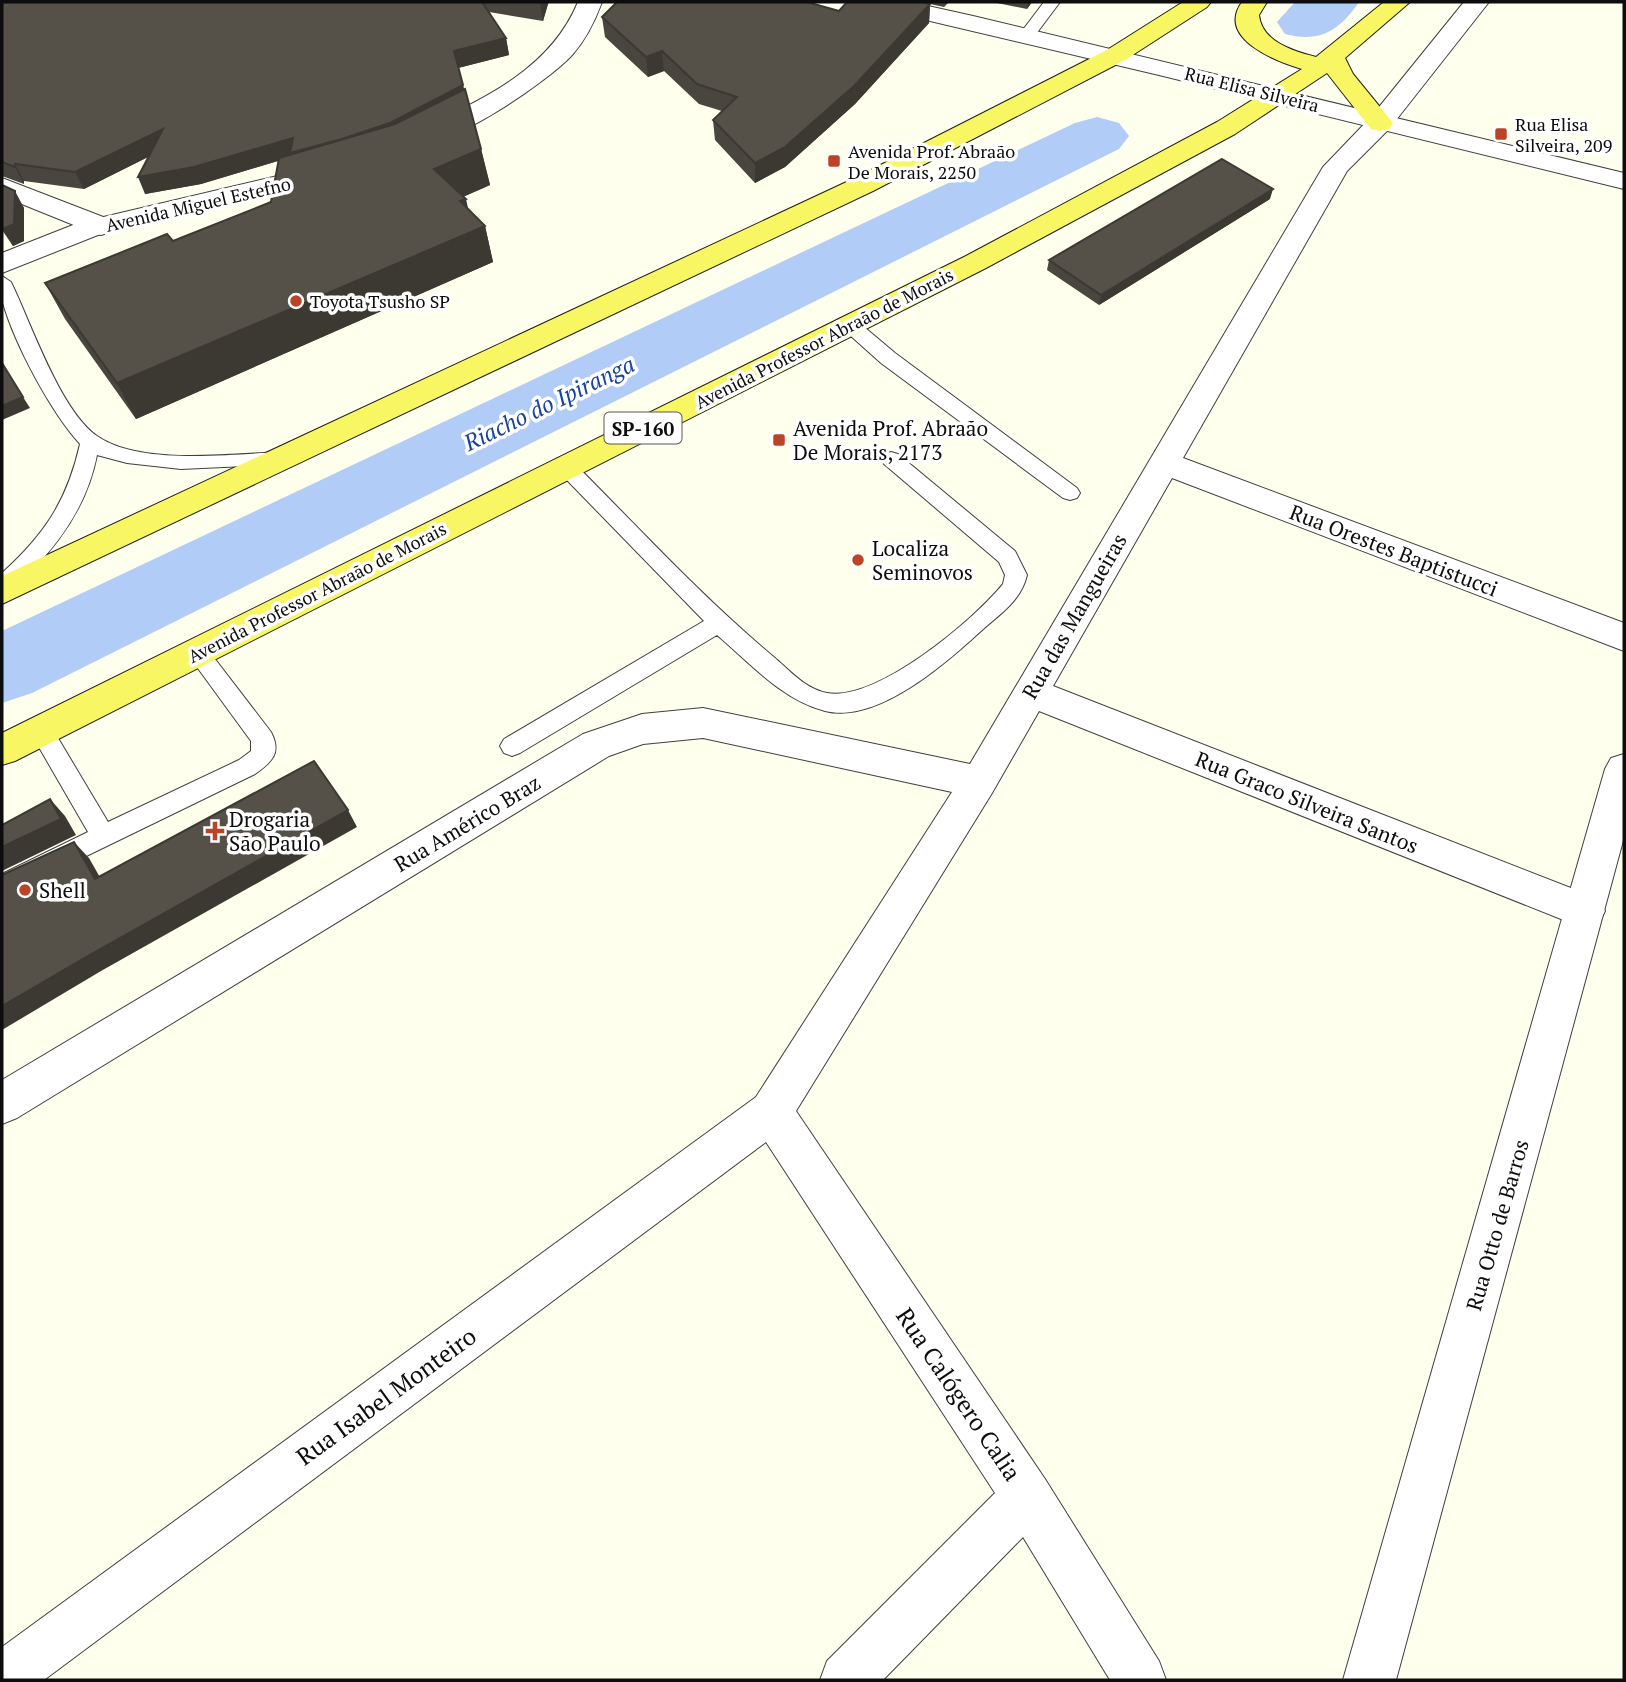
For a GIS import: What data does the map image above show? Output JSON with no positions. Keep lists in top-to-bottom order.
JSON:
{
  "streets": {
    "main road": ["Avenida Professor Abraão de Morais", "SP-160"],
    "street": [
      "Rua Elisa Silveira",
      "Avenida Miguel Estefno",
      "Rua Orestes Baptistucci",
      "Rua das Mangueiras",
      "Rua Graco Silveira Santos",
      "Rua Américo Braz",
      "Rua Otto de Barros",
      "Rua Calógero Calia",
      "Rua Isabel Monteiro"
    ]
  },
  "crossings": [
    ["Rua Elisa Silveira", "Avenida Professor Abraão de Morais"],
    ["Rua Elisa Silveira", "Rua das Mangueiras"],
    ["Rua Orestes Baptistucci", "Rua das Mangueiras"],
    ["Rua das Mangueiras", "Rua Graco Silveira Santos"],
    ["Rua das Mangueiras", "Rua Américo Braz"],
    ["Rua das Mangueiras", "Rua Calógero Calia"],
    ["Rua das Mangueiras", "Rua Isabel Monteiro"],
    ["Rua Graco Silveira Santos", "Rua Otto de Barros"],
    ["Rua Calógero Calia", "Rua Isabel Monteiro"]
  ],
  "water": ["Riacho do Ipiranga"],
  "places": {
    "transit": ["Rua Elisa Silveira, 209", "Avenida Prof. Abraão De Morais, 2250", "Avenida Prof. Abraão De Morais, 2173"],
    "other": ["Toyota Tsusho SP", "Localiza Seminovos", "Shell"],
    "health": ["Drogaria São Paulo"]
  }
}
